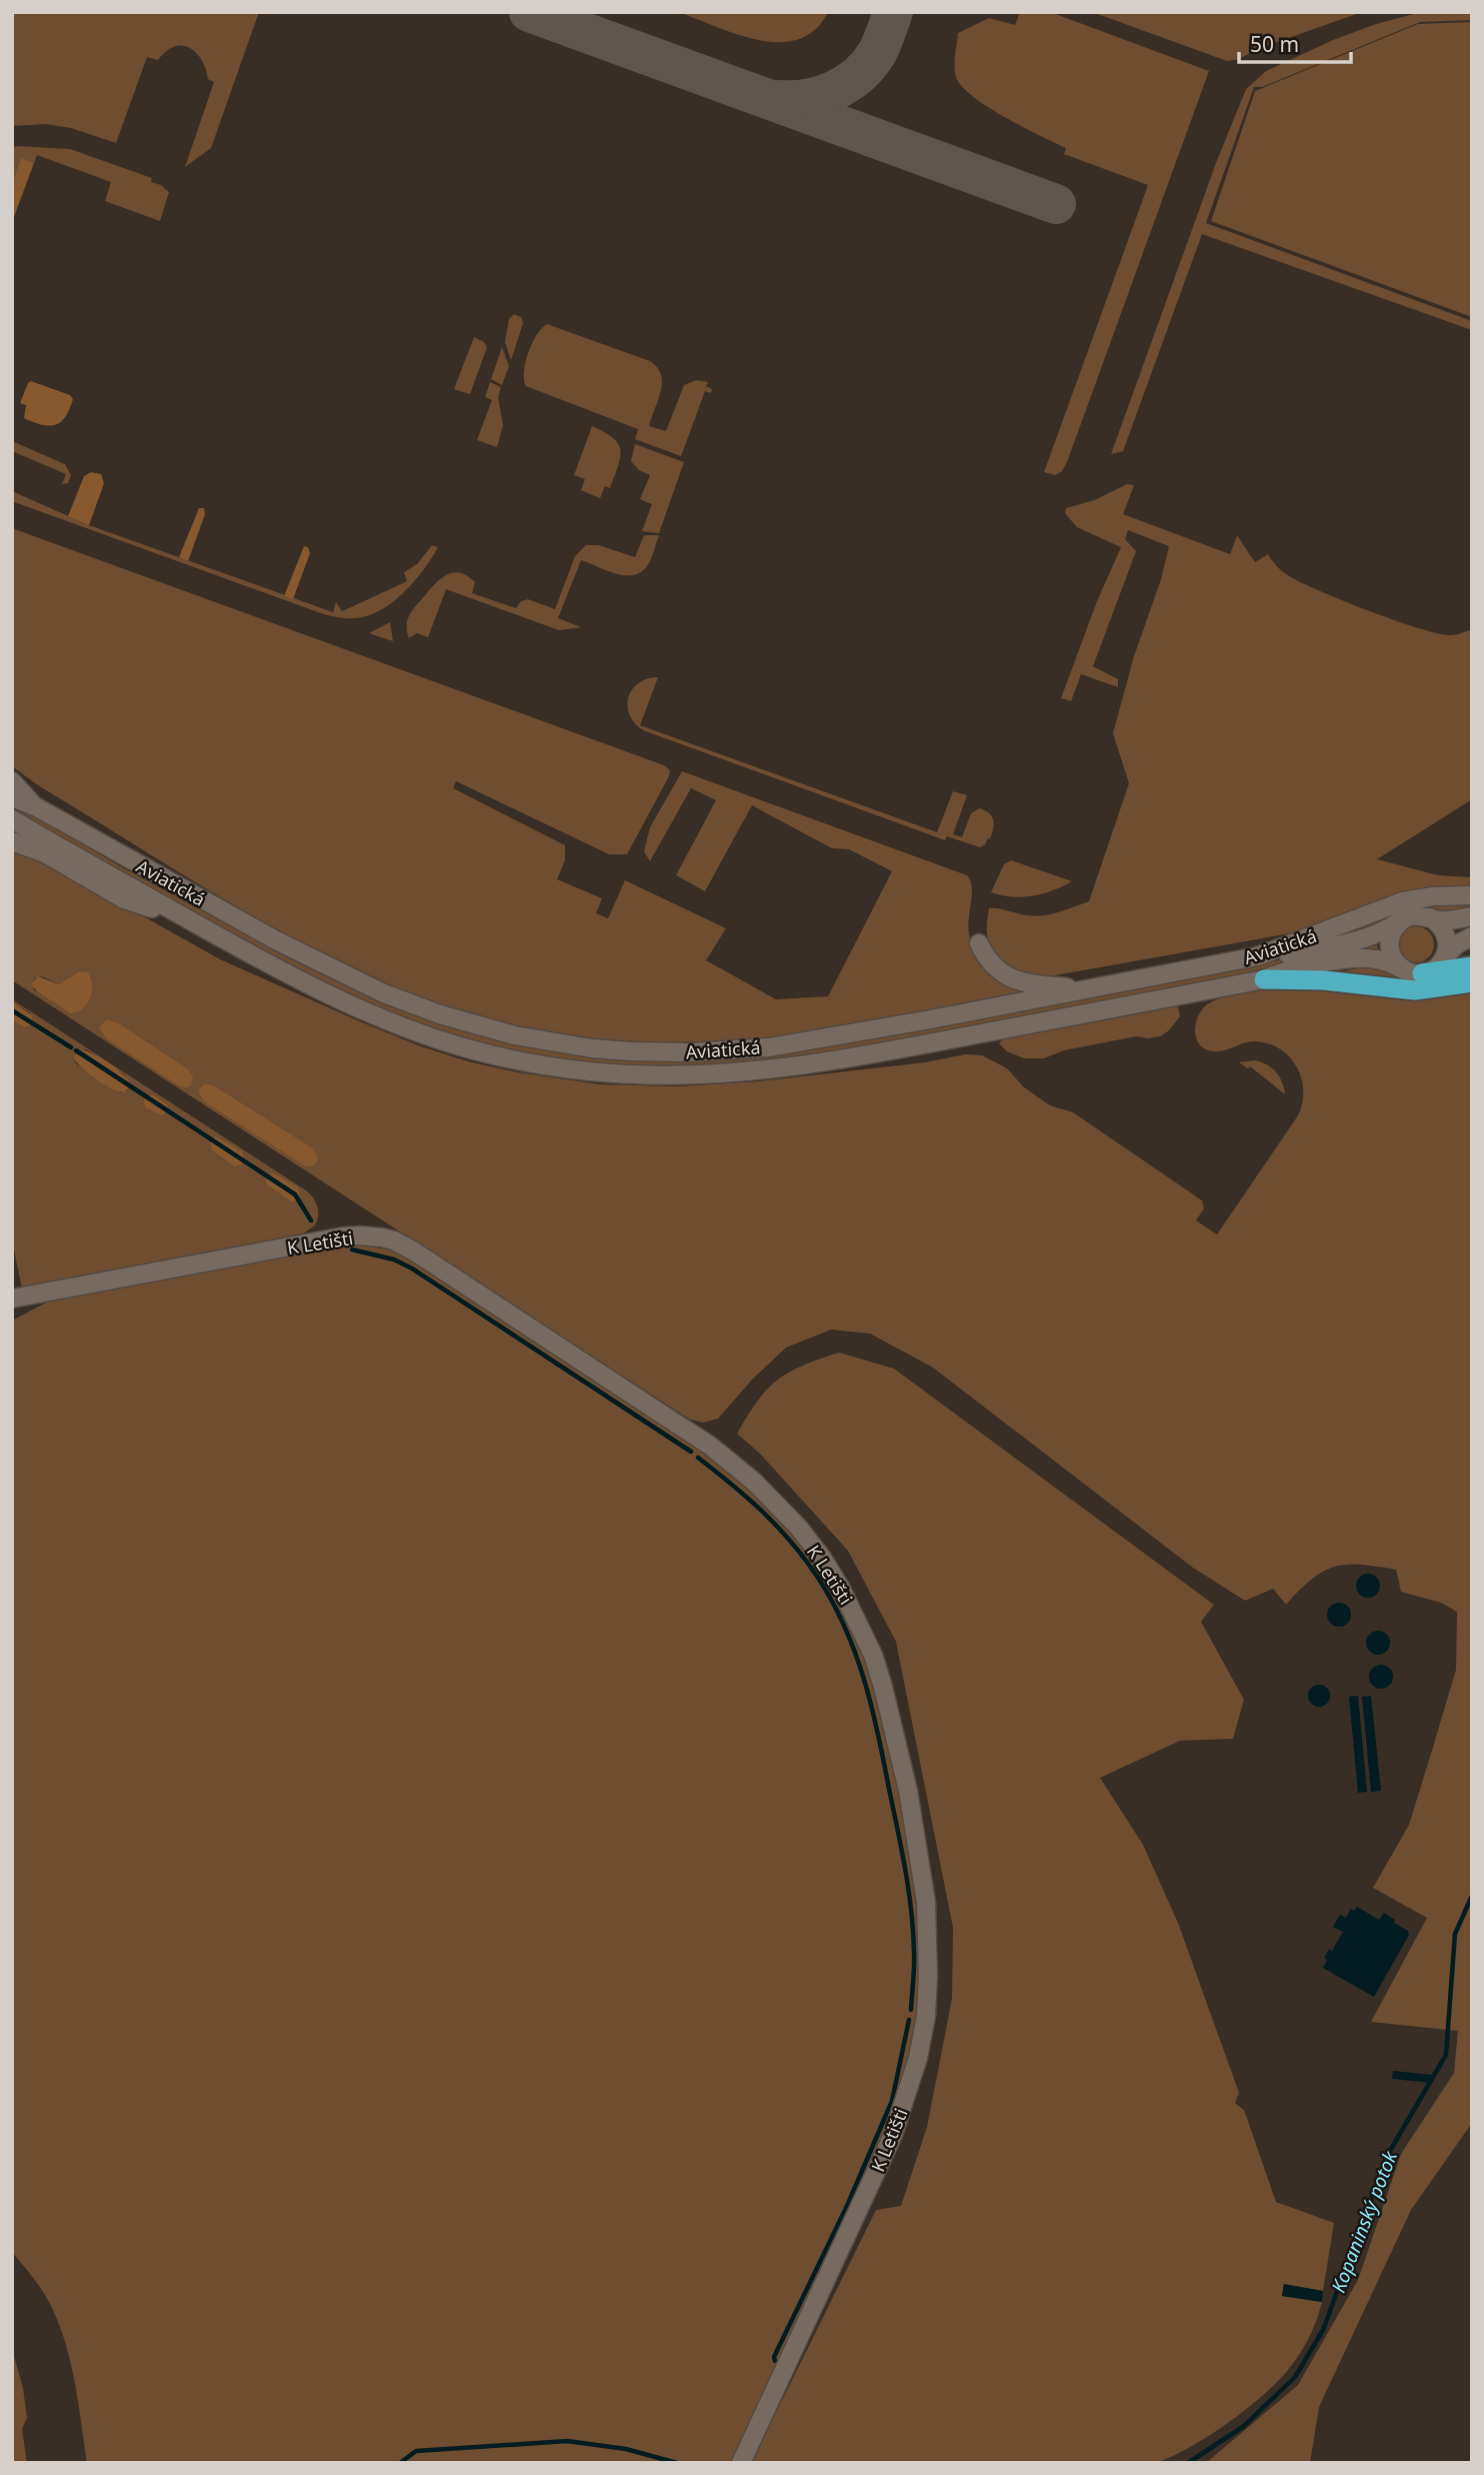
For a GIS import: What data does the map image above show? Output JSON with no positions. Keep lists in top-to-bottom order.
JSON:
{
  "streets": {
    "main road": ["Aviatická", "K Letišti"]
  },
  "water": ["Kopaninský potok"],
  "scale_bar": "50 m"
}
